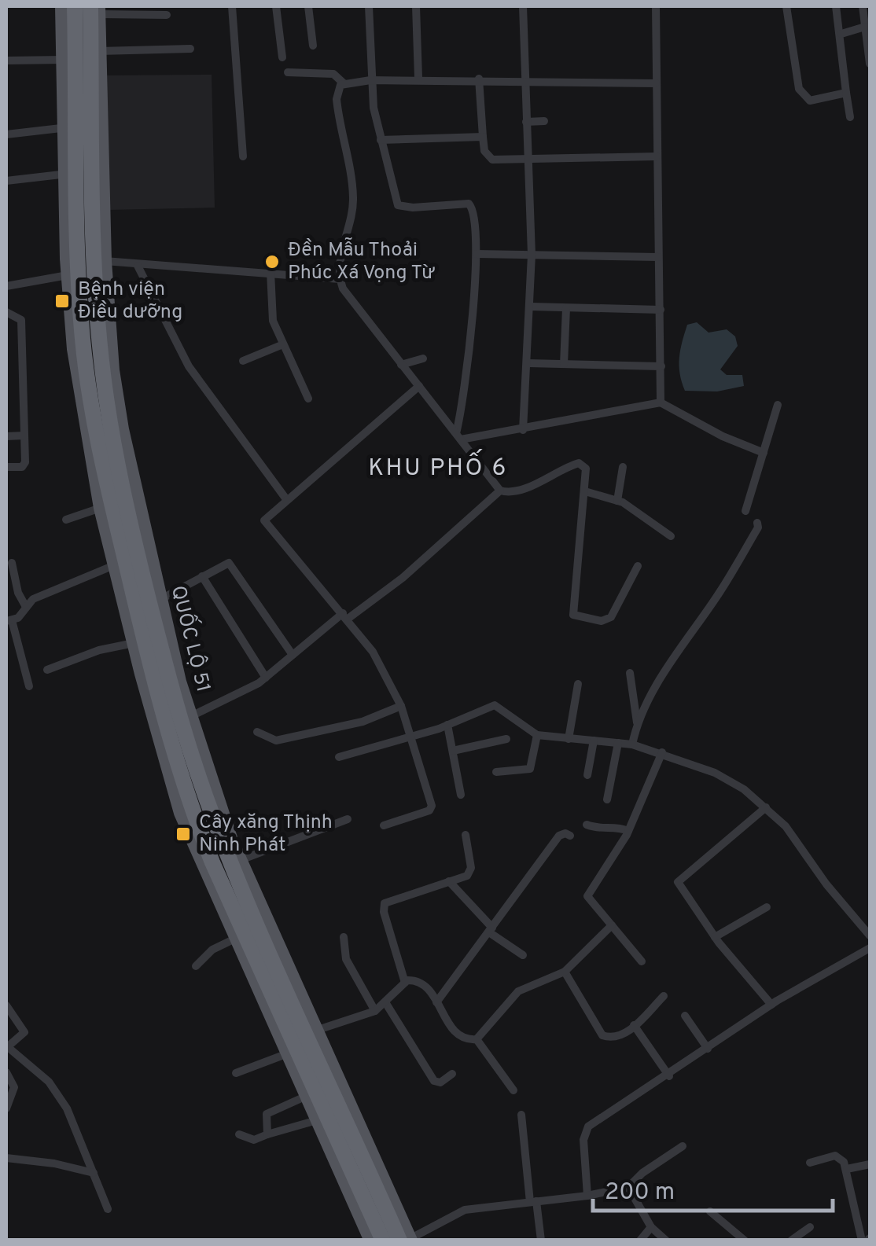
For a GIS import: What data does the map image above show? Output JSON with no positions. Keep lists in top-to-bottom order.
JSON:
{
  "streets": {
    "highway": ["QUỐC LỘ 51"]
  },
  "districts": ["KHU PHỐ 6"],
  "places": {
    "other": ["Đền Mẫu Thoải Phúc Xá Vọng Từ"],
    "transit": ["Bệnh viện Điều dưỡng", "Cây xăng Thịnh Ninh Phát"]
  },
  "scale_bar": "200 m"
}
